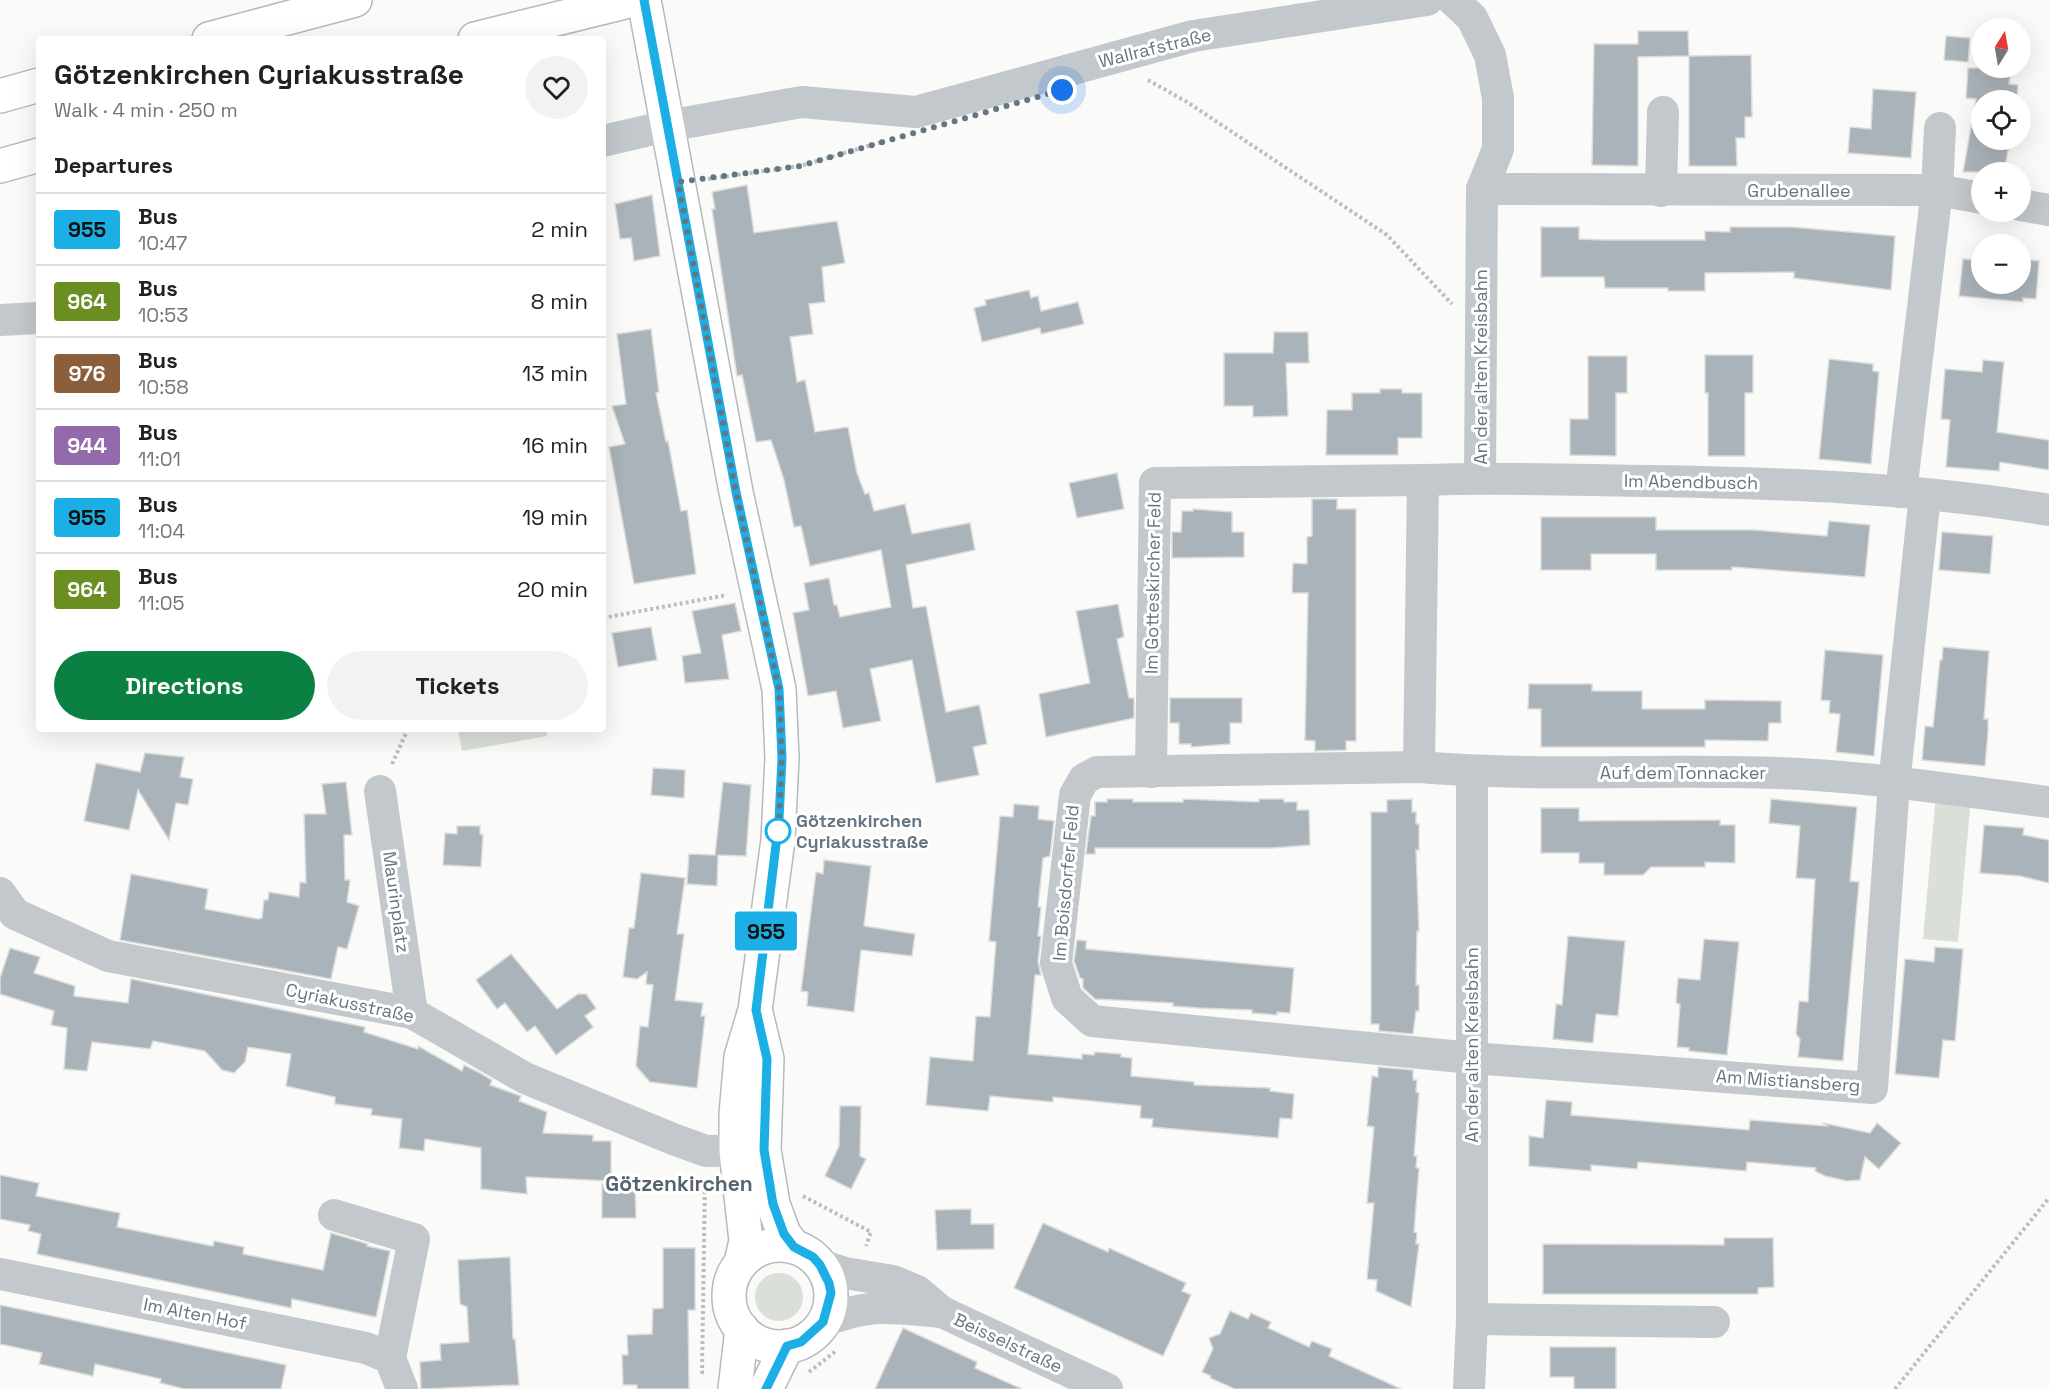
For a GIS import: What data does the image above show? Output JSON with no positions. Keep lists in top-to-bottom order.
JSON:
{
  "streets": {
    "street": [
      "Wallrafstraße",
      "Grubenallee",
      "An der alten Kreisbahn",
      "Im Abendbusch",
      "Im Gotteskircher Feld",
      "Auf dem Tonnacker",
      "Im Boisdorfer Feld",
      "Maurinplatz",
      "Cyriakusstraße",
      "Am Mistiansberg",
      "Im Alten Hof",
      "Beisselstraße"
    ]
  },
  "crossings": [
    ["Grubenallee", "An der alten Kreisbahn"],
    ["An der alten Kreisbahn", "Im Abendbusch"],
    ["An der alten Kreisbahn", "Im Gotteskircher Feld"],
    ["An der alten Kreisbahn", "Auf dem Tonnacker"],
    ["An der alten Kreisbahn", "Im Boisdorfer Feld"],
    ["An der alten Kreisbahn", "Am Mistiansberg"],
    ["Im Gotteskircher Feld", "Im Boisdorfer Feld"],
    ["Auf dem Tonnacker", "Im Boisdorfer Feld"],
    ["Auf dem Tonnacker", "Am Mistiansberg"],
    ["Im Boisdorfer Feld", "Am Mistiansberg"],
    ["Maurinplatz", "Cyriakusstraße"]
  ],
  "districts": ["Götzenkirchen"],
  "places": ["Götzenkirchen Cyriakusstraße"],
  "lines": ["bus line 955"],
  "north": "top",
  "page": {
    "on_map": "955",
    "map_buttons": ["+", "−"],
    "heading": [
      ["Götzenkirchen Cyriakusstraße", "Walk · 4 min · 250 m"],
      "Departures"
    ],
    "list": [
      {
        "mark": "955",
        "name": "Bus",
        "note": "10:47",
        "value": "2 min"
      },
      {
        "mark": "964",
        "name": "Bus",
        "note": "10:53",
        "value": "8 min"
      },
      {
        "mark": "976",
        "name": "Bus",
        "note": "10:58",
        "value": "13 min"
      },
      {
        "mark": "944",
        "name": "Bus",
        "note": "11:01",
        "value": "16 min"
      },
      {
        "mark": "955",
        "name": "Bus",
        "note": "11:04",
        "value": "19 min"
      },
      {
        "mark": "964",
        "name": "Bus",
        "note": "11:05",
        "value": "20 min"
      }
    ],
    "buttons": ["Directions", "Tickets"]
  }
}
